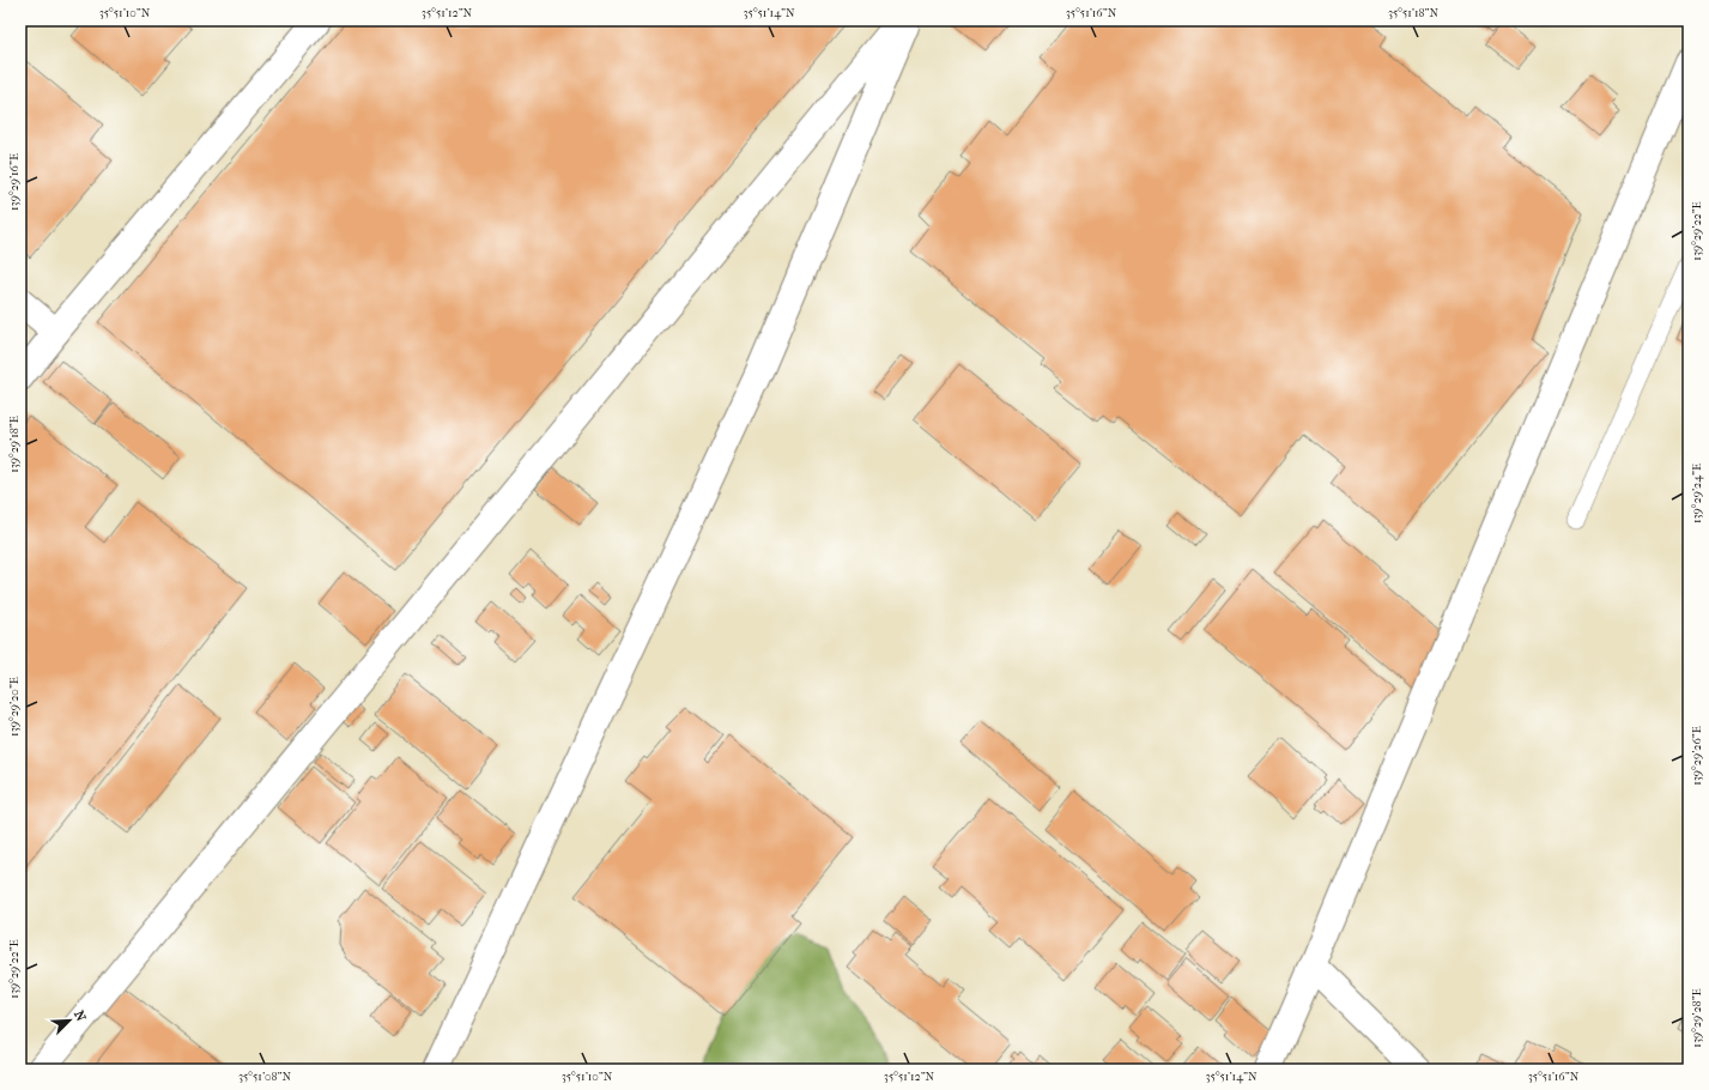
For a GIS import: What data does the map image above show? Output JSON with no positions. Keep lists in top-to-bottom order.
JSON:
{
  "north": "top right",
  "coordinates": [
    "35°51'10\"N",
    "35°51'12\"N",
    "35°51'14\"N",
    "35°51'16\"N",
    "35°51'18\"N",
    "139°29'16\"E",
    "139°29'22\"E",
    "139°29'18\"E",
    "139°29'24\"E",
    "139°29'20\"E",
    "139°29'26\"E",
    "139°29'28\"E",
    "35°51'08\"N"
  ]
}
